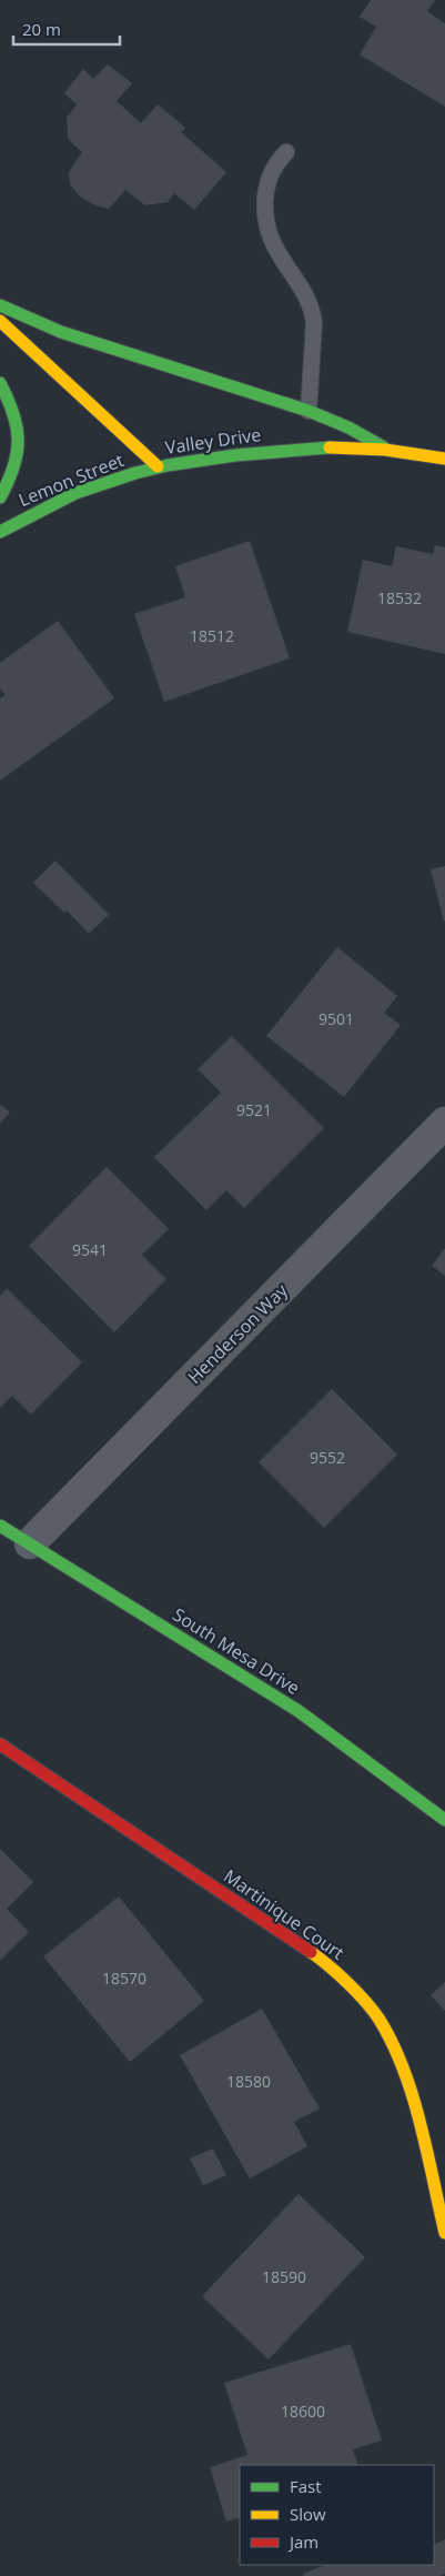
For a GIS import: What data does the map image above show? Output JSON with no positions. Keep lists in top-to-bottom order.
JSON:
{
  "streets": {
    "street": [
      "Valley Drive",
      "Lemon Street",
      "Henderson Way",
      "South Mesa Drive",
      "Martinique Court"
    ]
  },
  "crossings": [
    ["Valley Drive", "Lemon Street"],
    ["Henderson Way", "South Mesa Drive"]
  ],
  "house_numbers": [
    "18532",
    "18512",
    "9501",
    "9521",
    "9541",
    "9552",
    "18570",
    "18580",
    "18590",
    "18600"
  ],
  "legend": ["Fast", "Slow", "Jam"],
  "scale_bar": "20 m"
}
